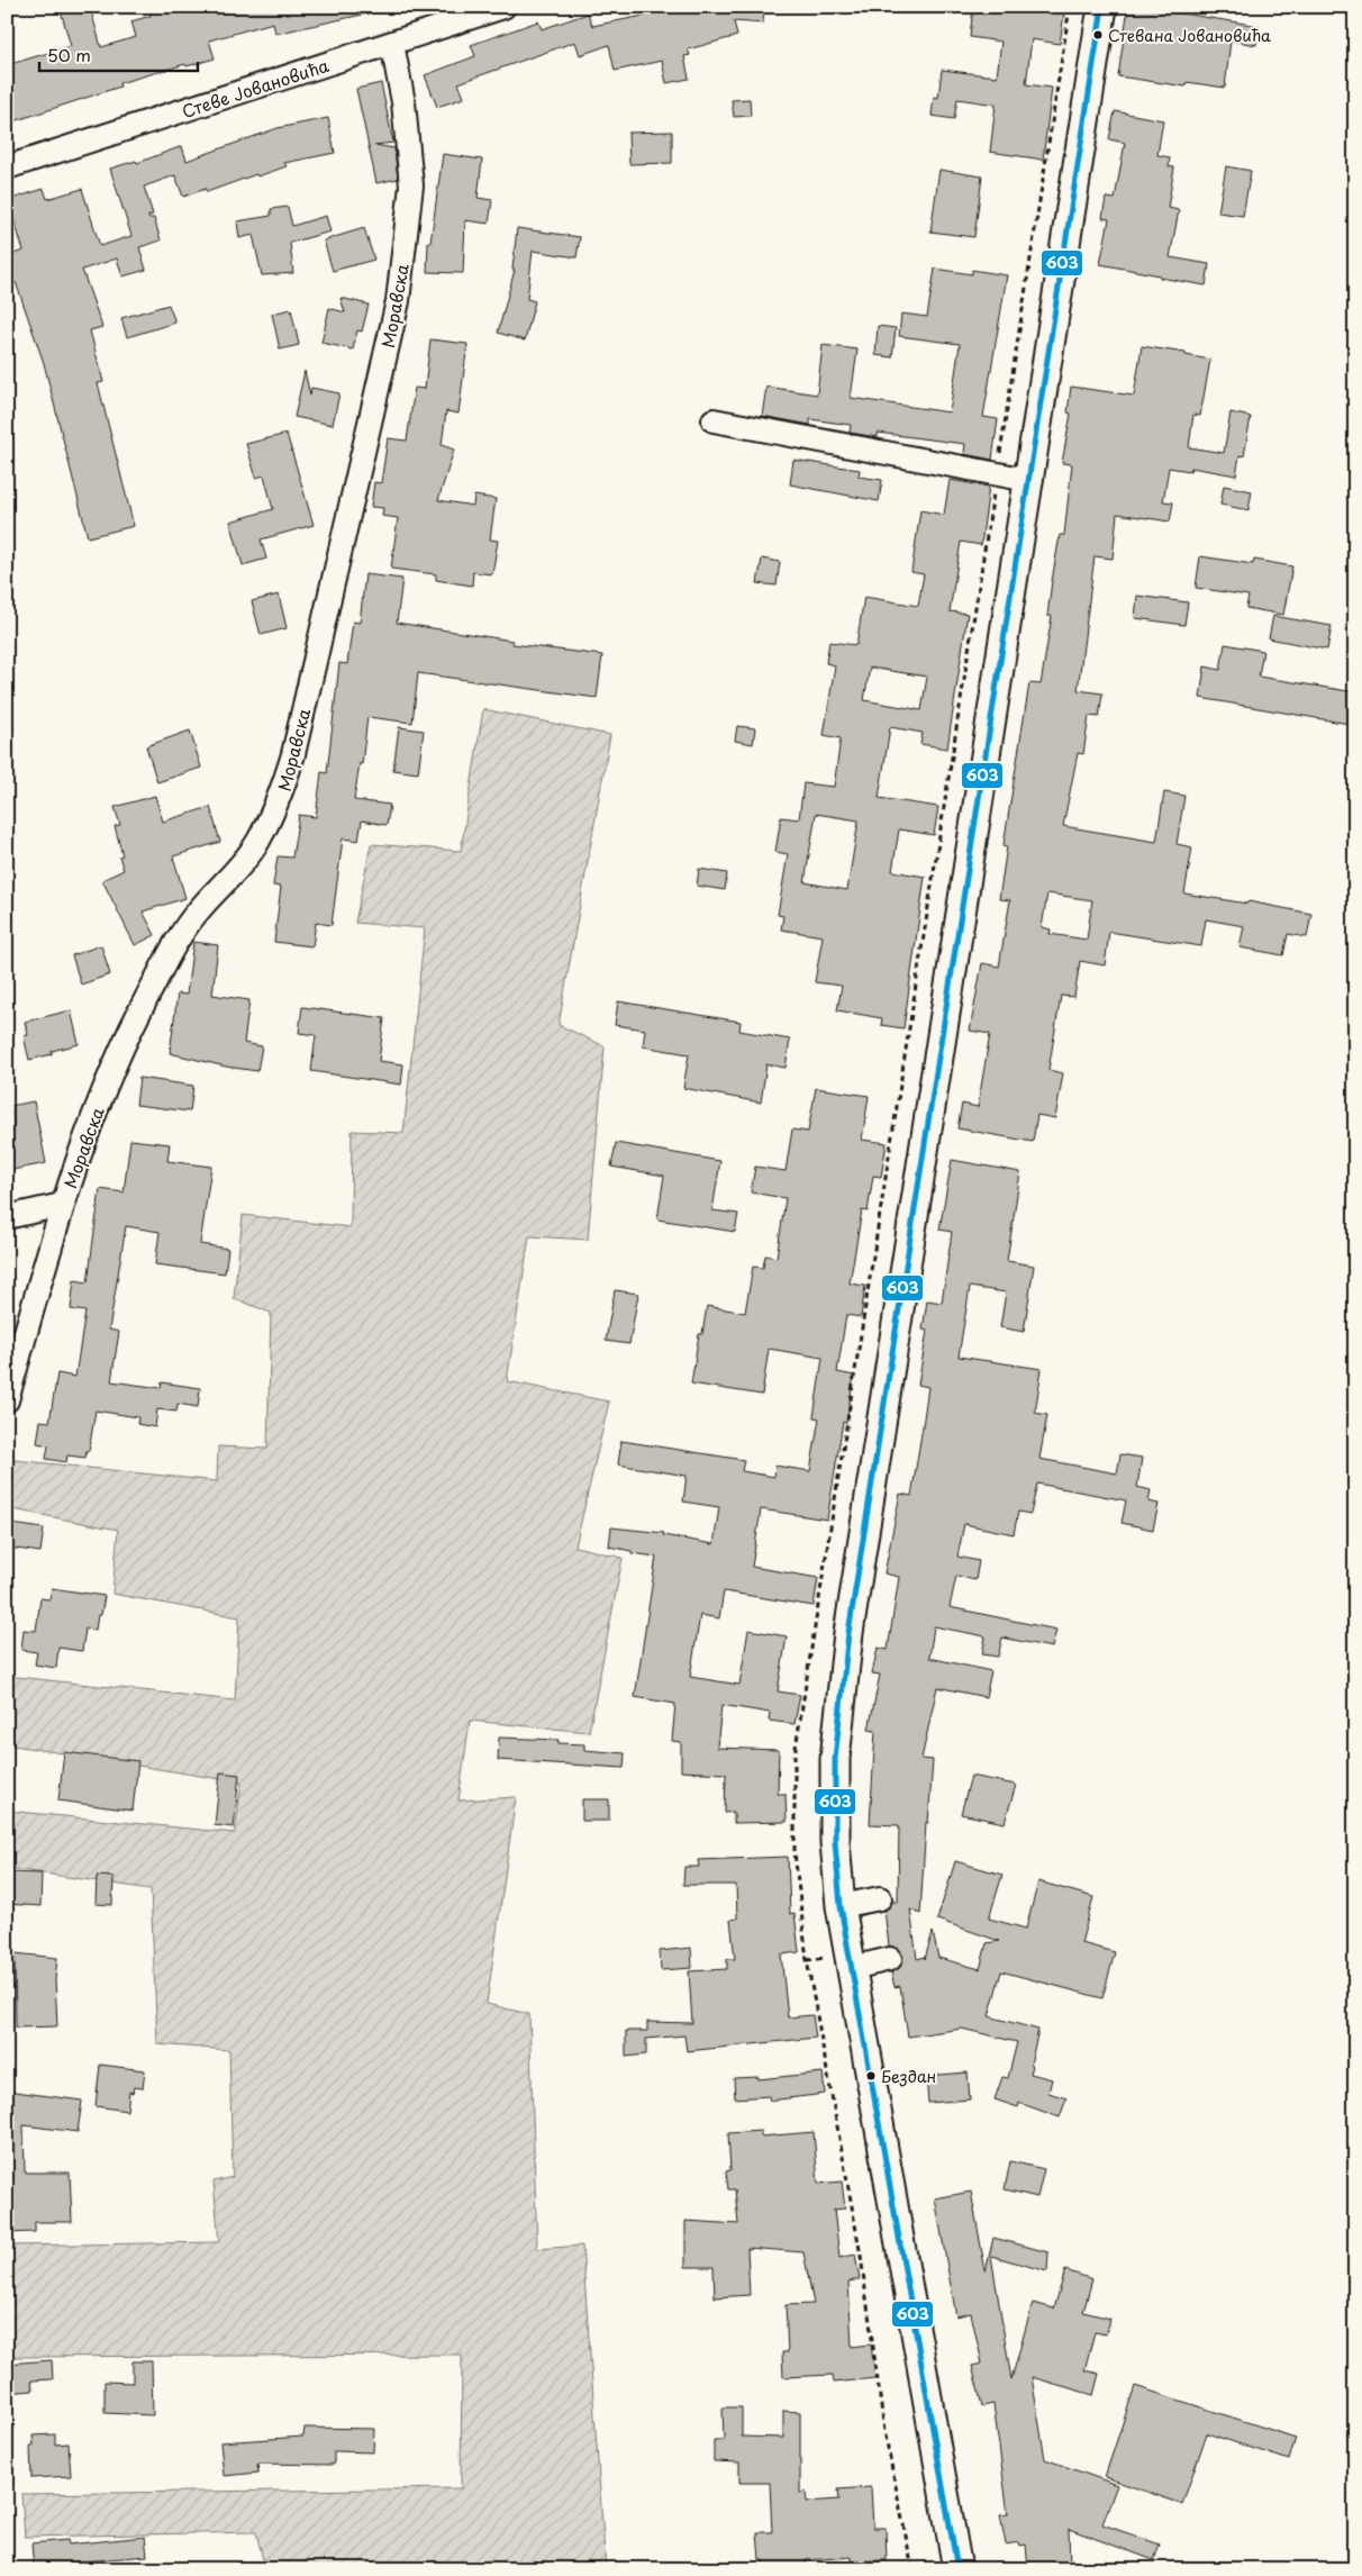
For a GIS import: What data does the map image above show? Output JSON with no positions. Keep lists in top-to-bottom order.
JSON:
{
  "streets": {
    "street": ["Стеве Јовановића", "Моравска"]
  },
  "crossings": [
    ["Стеве Јовановића", "Моравска"]
  ],
  "places": ["Стевана Јовановића", "Бездан"],
  "lines": ["transit line 603"],
  "scale_bar": "50 m"
}
